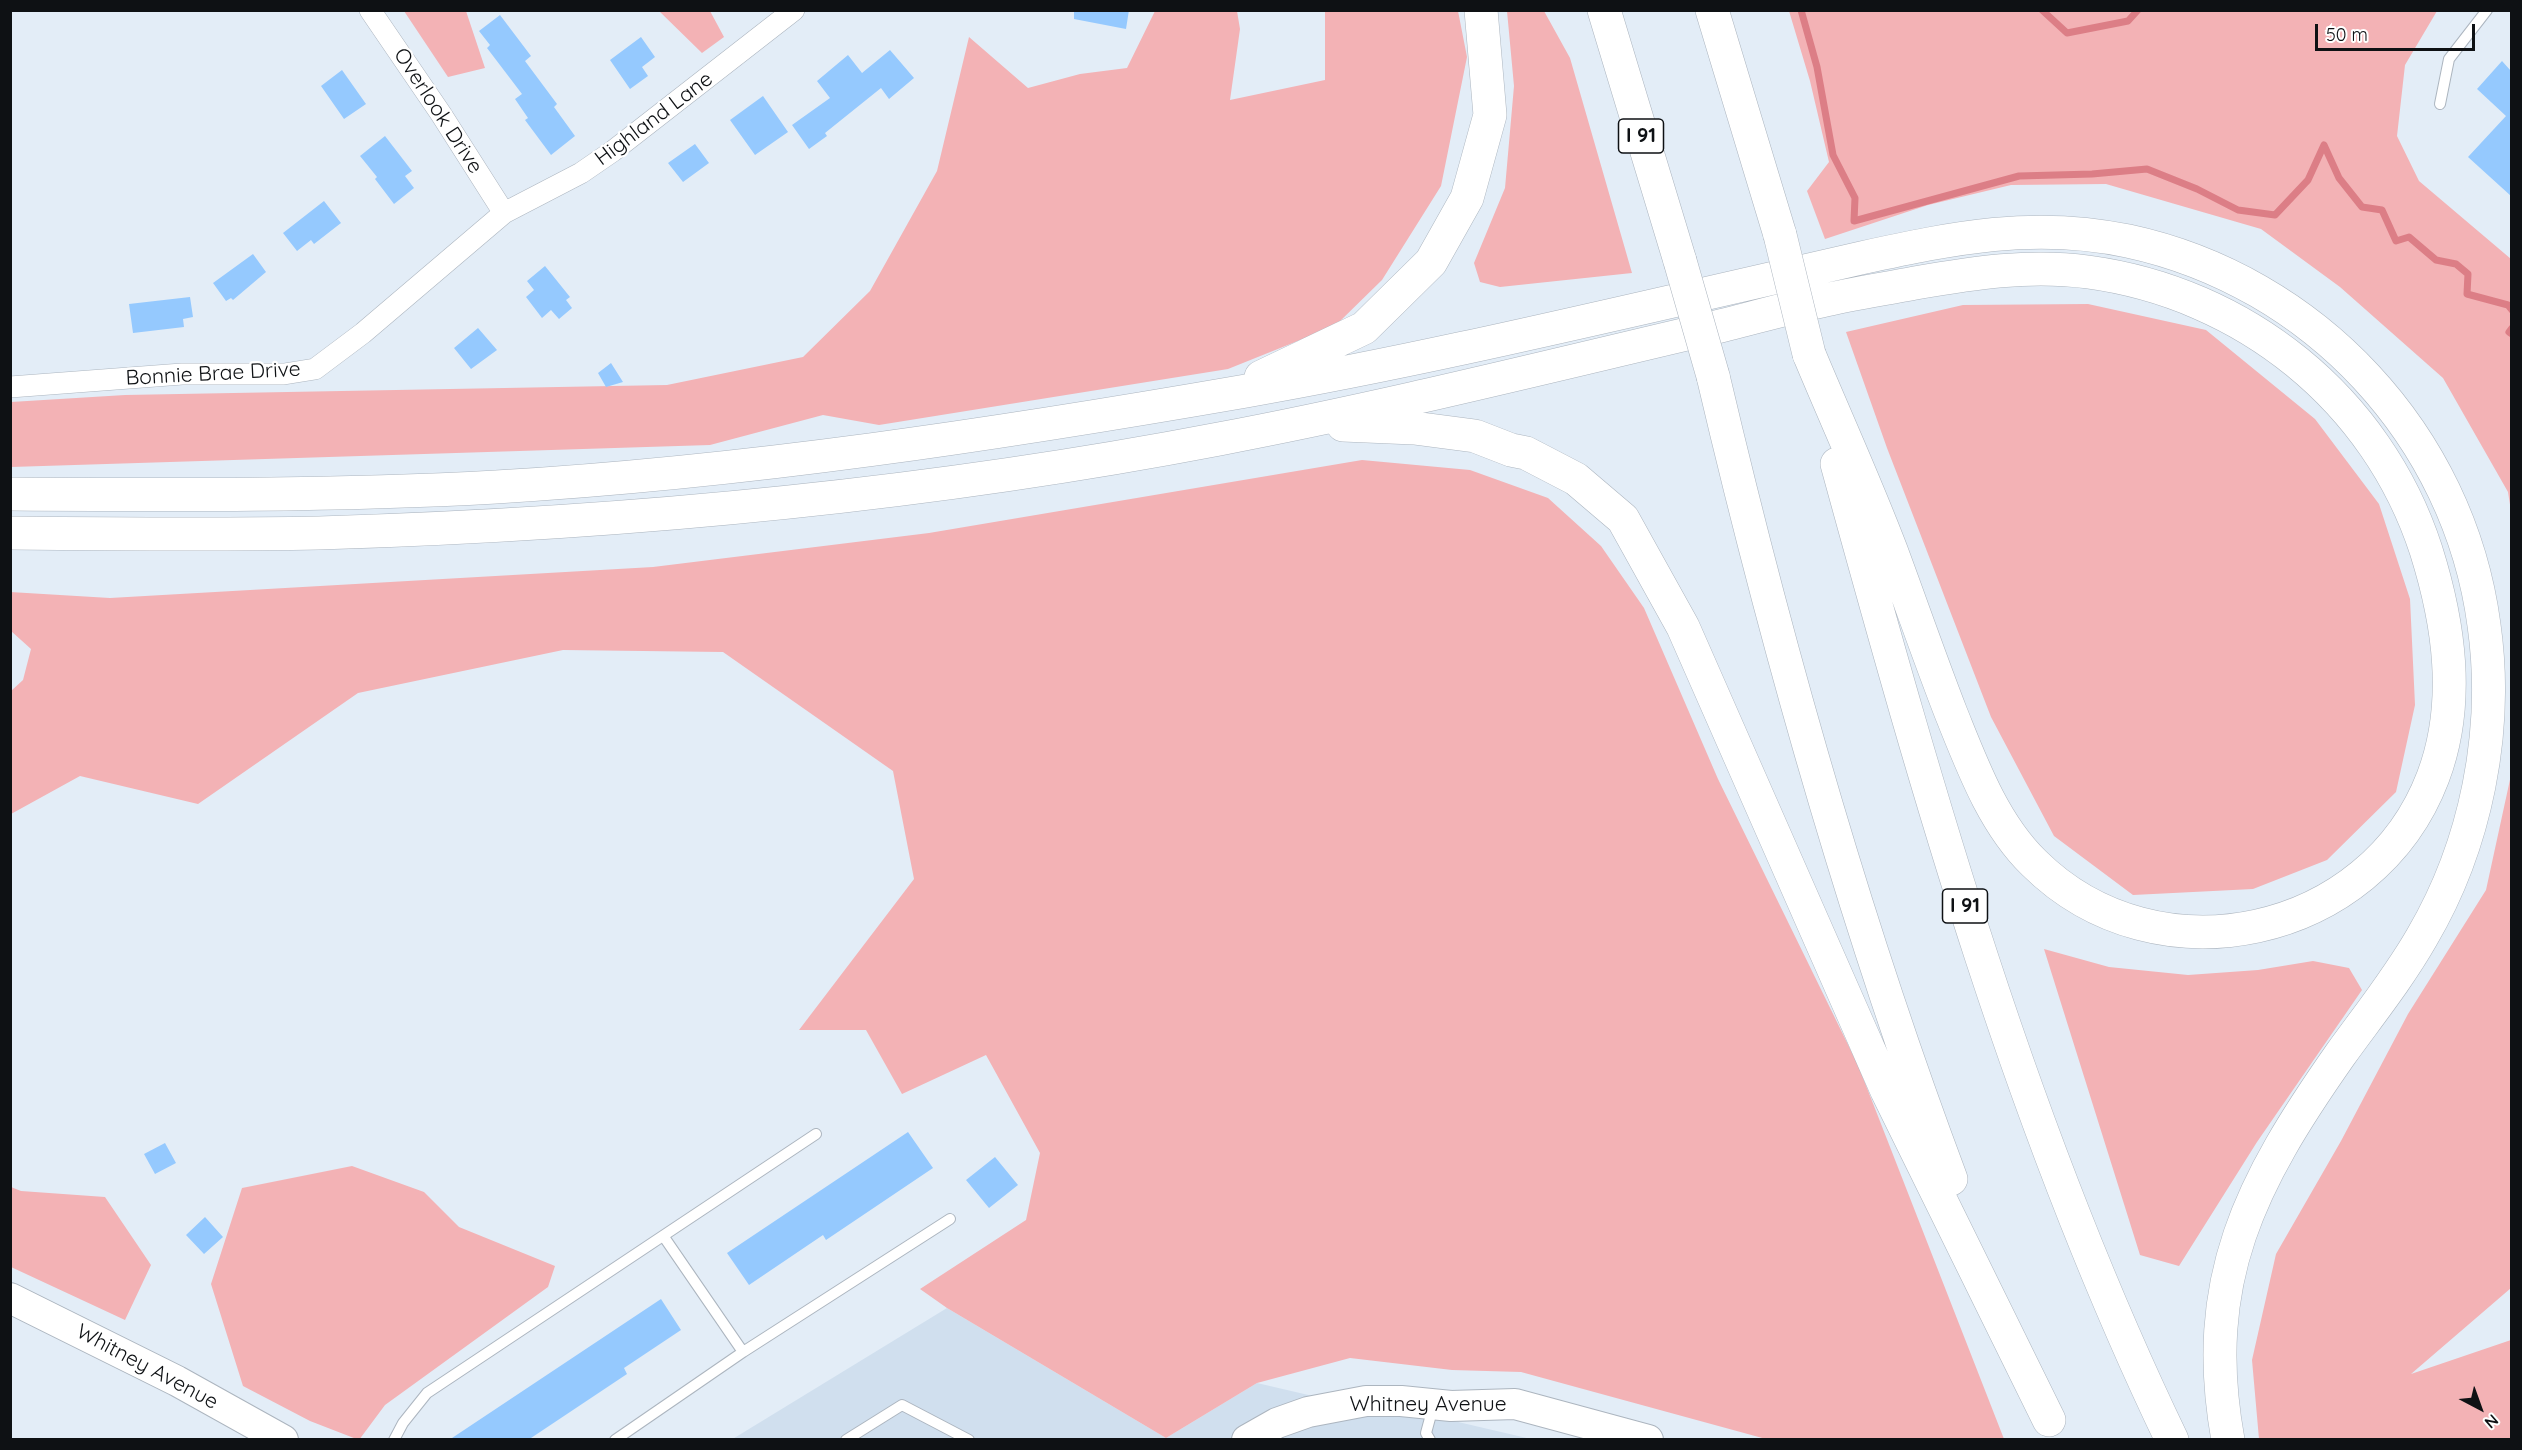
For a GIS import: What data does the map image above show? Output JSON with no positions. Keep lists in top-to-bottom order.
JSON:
{
  "streets": {
    "highway": ["I 91"],
    "main road": ["Whitney Avenue"],
    "street": ["Overlook Drive", "Highland Lane", "Bonnie Brae Drive"]
  },
  "crossings": [
    ["Overlook Drive", "Highland Lane"],
    ["Overlook Drive", "Bonnie Brae Drive"],
    ["Highland Lane", "Bonnie Brae Drive"]
  ],
  "scale_bar": "50 m",
  "north": "bottom right"
}
